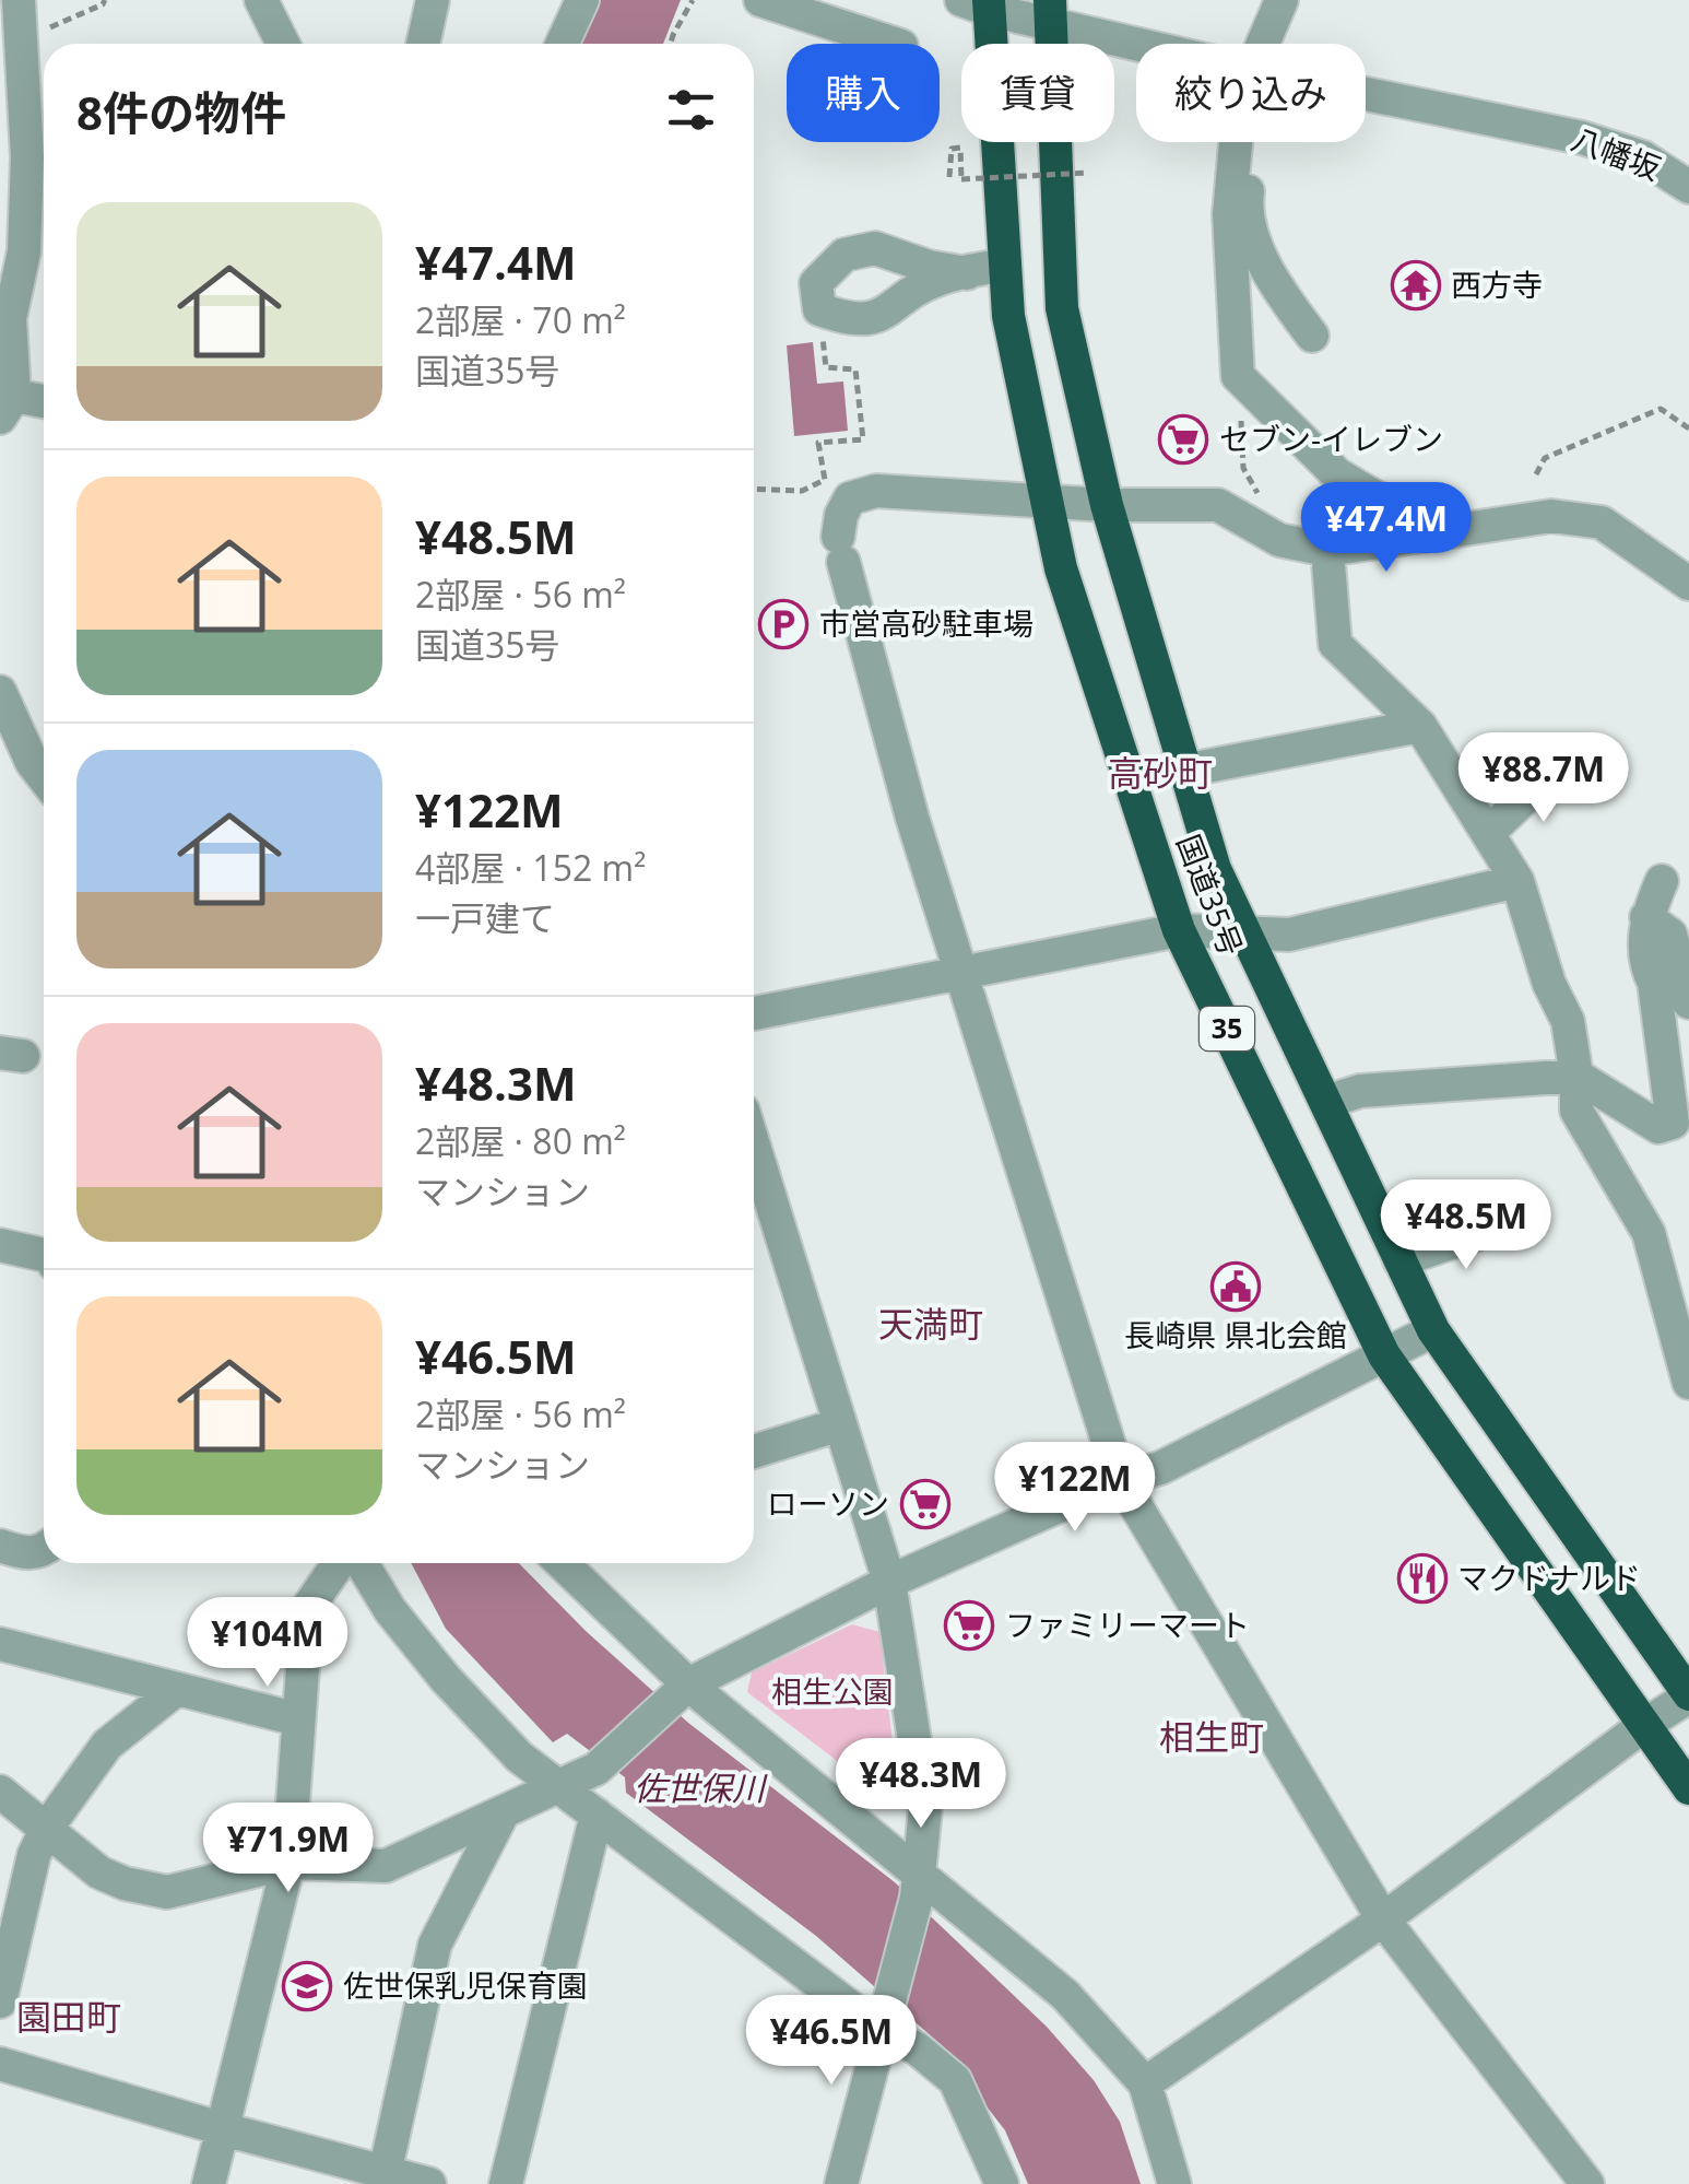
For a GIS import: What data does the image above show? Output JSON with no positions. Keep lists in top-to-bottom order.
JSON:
{
  "streets": {
    "highway": ["国道35号", "35"],
    "street": ["八幡坂"]
  },
  "crossings": [
    ["八幡坂", "国道35号"]
  ],
  "districts": [
    "高砂町",
    "天満町",
    "相生町",
    "園田町"
  ],
  "water": ["佐世保川"],
  "parks": ["相生公園"],
  "places": {
    "temple": ["西方寺"],
    "supermarket": ["セブン-イレブン", "ローソン", "ファミリーマート"],
    "parking": ["市営高砂駐車場"],
    "public building": ["長崎県 県北会館"],
    "restaurant": ["マクドナルド"],
    "school or university": ["佐世保乳児保育園"]
  },
  "page": {
    "chip": ["購入", "賃貸", "絞り込み"],
    "heading": "8件の物件",
    "list": [
      {
        "name": "¥47.4M",
        "note": "2部屋 · 70 m² · 国道35号"
      },
      {
        "name": "¥48.5M",
        "note": "2部屋 · 56 m² · 国道35号"
      },
      {
        "name": "¥122M",
        "note": "4部屋 · 152 m² · 一戸建て"
      },
      {
        "name": "¥48.3M",
        "note": "2部屋 · 80 m² · マンション"
      },
      {
        "name": "¥46.5M",
        "note": "2部屋 · 56 m² · マンション"
      }
    ],
    "price": [
      "¥47.4M",
      "¥88.7M",
      "¥48.5M",
      "¥122M",
      "¥104M",
      "¥48.3M",
      "¥71.9M",
      "¥46.5M"
    ]
  }
}
